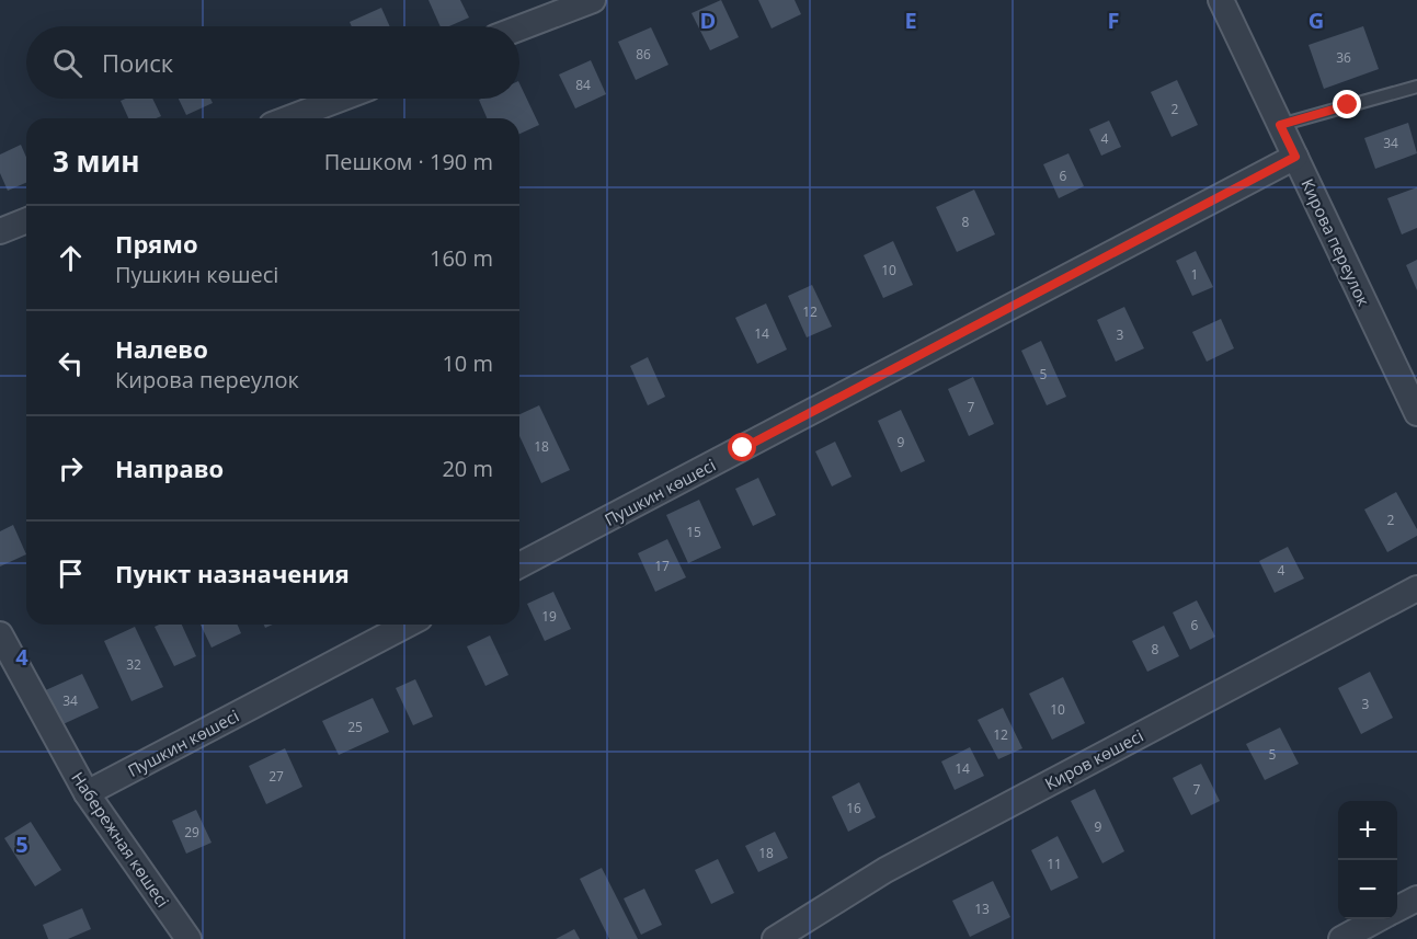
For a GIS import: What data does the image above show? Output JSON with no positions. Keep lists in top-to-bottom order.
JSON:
{
  "streets": {
    "street": [
      "Кирова переулок",
      "Пушкин көшесі",
      "Киров көшесі",
      "Набережная көшесі"
    ]
  },
  "crossings": [
    ["Кирова переулок", "Пушкин көшесі"],
    ["Пушкин көшесі", "Набережная көшесі"]
  ],
  "house_numbers": [
    "86",
    "36",
    "84",
    "2",
    "4",
    "34",
    "6",
    "8",
    "10",
    "1",
    "12",
    "14",
    "3",
    "5",
    "7",
    "9",
    "18",
    "2",
    "15",
    "17",
    "4",
    "19",
    "6",
    "8",
    "32",
    "34",
    "3",
    "10",
    "25",
    "12",
    "5",
    "14",
    "27",
    "7",
    "16",
    "9",
    "29",
    "18",
    "11",
    "13"
  ],
  "page": {
    "search": "Поиск",
    "heading": ["3 мин", "Пешком · 190 m"],
    "list": [
      ["Прямо", "Пушкин көшесі", "160 m"],
      ["Налево", "Кирова переулок", "10 m"],
      ["Направо", "20 m"],
      "Пункт назначения"
    ],
    "map_buttons": ["+", "−"]
  },
  "grid": {
    "columns": [
      "D",
      "E",
      "F",
      "G"
    ],
    "rows": ["4", "5"]
  }
}
